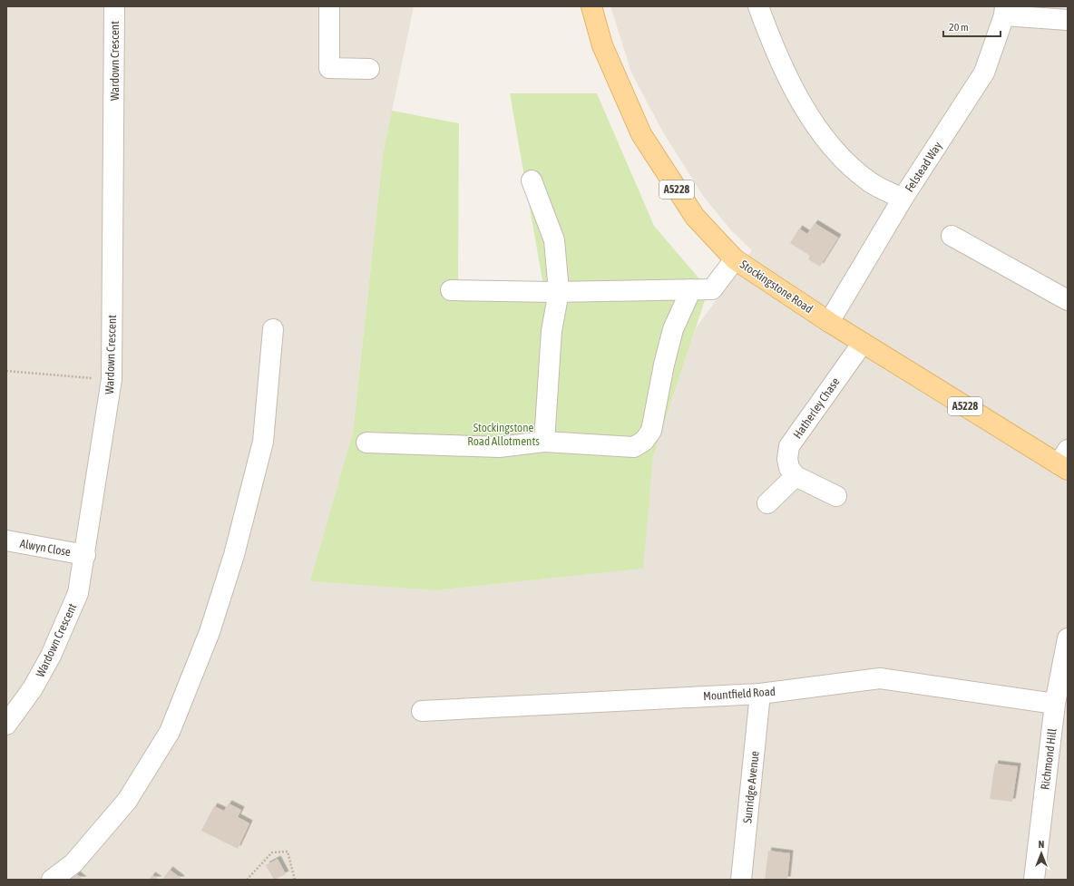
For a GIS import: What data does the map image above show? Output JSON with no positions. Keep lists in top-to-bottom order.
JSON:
{
  "streets": {
    "main road": ["A5228", "Stockingstone Road"],
    "street": [
      "Wardown Crescent",
      "Felstead Way",
      "Hatherley Chase",
      "Alwyn Close",
      "Mountfield Road",
      "Richmond Hill",
      "Sunridge Avenue"
    ]
  },
  "crossings": [
    ["Wardown Crescent", "Alwyn Close"],
    ["Felstead Way", "Stockingstone Road"],
    ["Stockingstone Road", "Hatherley Chase"],
    ["Mountfield Road", "Richmond Hill"],
    ["Mountfield Road", "Sunridge Avenue"]
  ],
  "parks": ["Stockingstone Road Allotments"],
  "scale_bar": "20 m",
  "north": "top"
}
